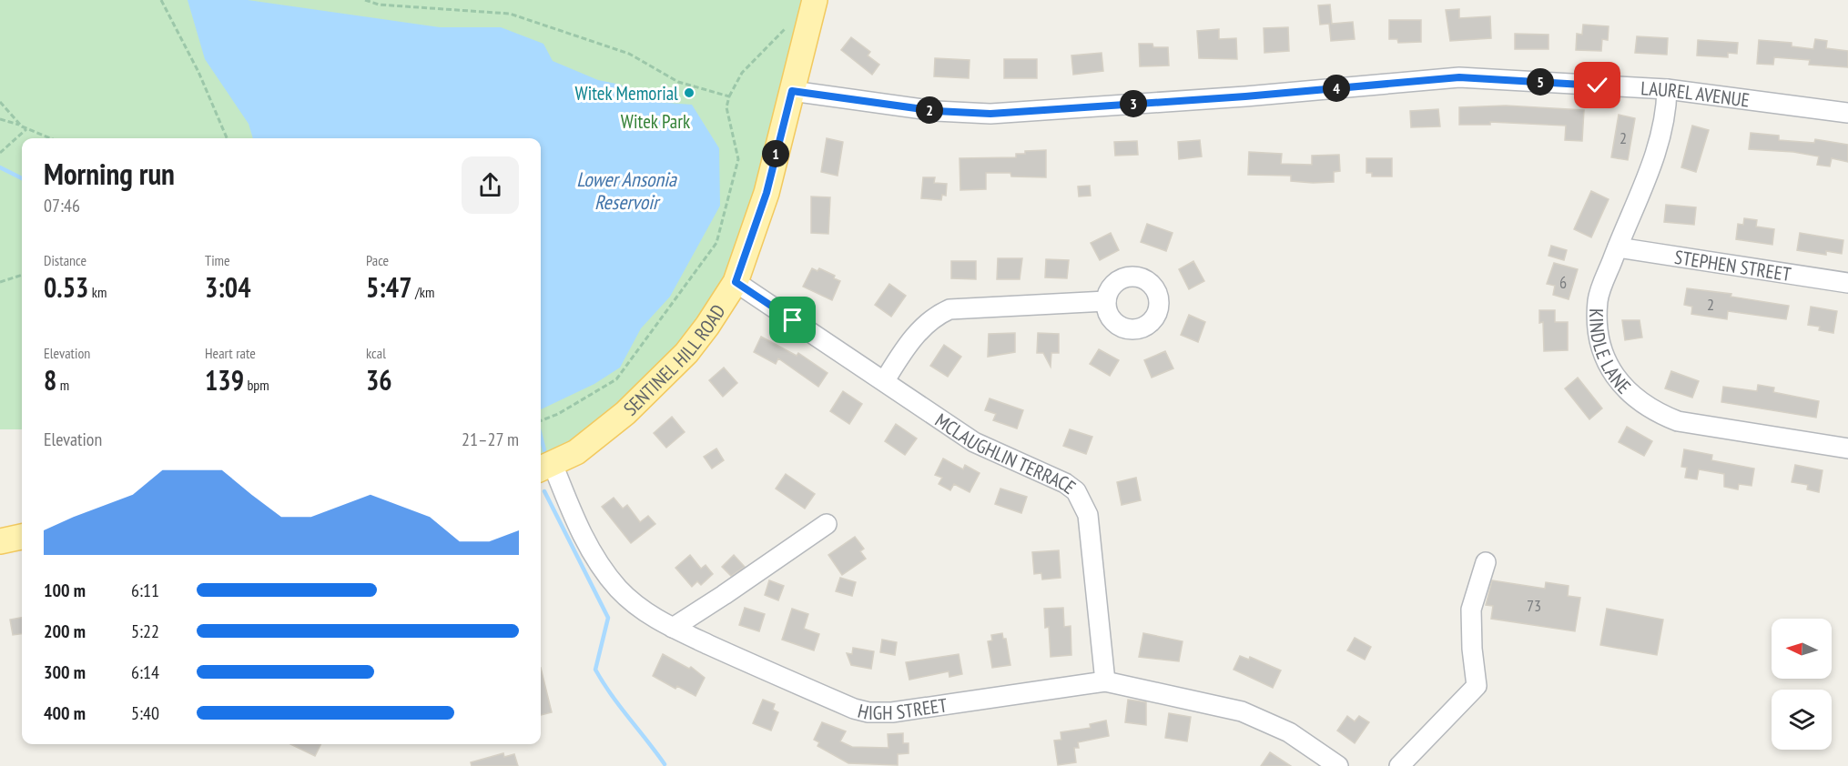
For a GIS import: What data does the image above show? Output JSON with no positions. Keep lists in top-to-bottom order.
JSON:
{
  "streets": {
    "main road": ["SENTINEL HILL ROAD"],
    "street": [
      "LAUREL AVENUE",
      "STEPHEN STREET",
      "KINDLE LANE",
      "MCLAUGHLIN TERRACE",
      "HIGH STREET"
    ]
  },
  "crossings": [
    ["LAUREL AVENUE", "KINDLE LANE"],
    ["LAUREL AVENUE", "SENTINEL HILL ROAD"],
    ["STEPHEN STREET", "KINDLE LANE"],
    ["SENTINEL HILL ROAD", "MCLAUGHLIN TERRACE"],
    ["SENTINEL HILL ROAD", "HIGH STREET"],
    ["MCLAUGHLIN TERRACE", "HIGH STREET"]
  ],
  "water": ["Lower Ansonia Reservoir"],
  "parks": ["Witek Park"],
  "places": ["Witek Memorial"],
  "house_numbers": [
    "2",
    "6",
    "2",
    "73"
  ],
  "north": "left",
  "page": {
    "pins": [
      "5",
      "4",
      "3",
      "2",
      "1"
    ],
    "heading": ["Morning run", "07:46"],
    "stats": [
      ["Distance", "0.53 km"],
      ["Time", "3:04"],
      ["Pace", "5:47 /km"],
      ["Elevation", "8 m"],
      ["Heart rate", "139 bpm"],
      ["kcal", "36"]
    ],
    "chart": ["Elevation", "21–27 m"],
    "list": [
      {
        "name": "100 m",
        "note": "6:11"
      },
      {
        "name": "200 m",
        "note": "5:22"
      },
      {
        "name": "300 m",
        "note": "6:14"
      },
      {
        "name": "400 m",
        "note": "5:40"
      }
    ]
  }
}
